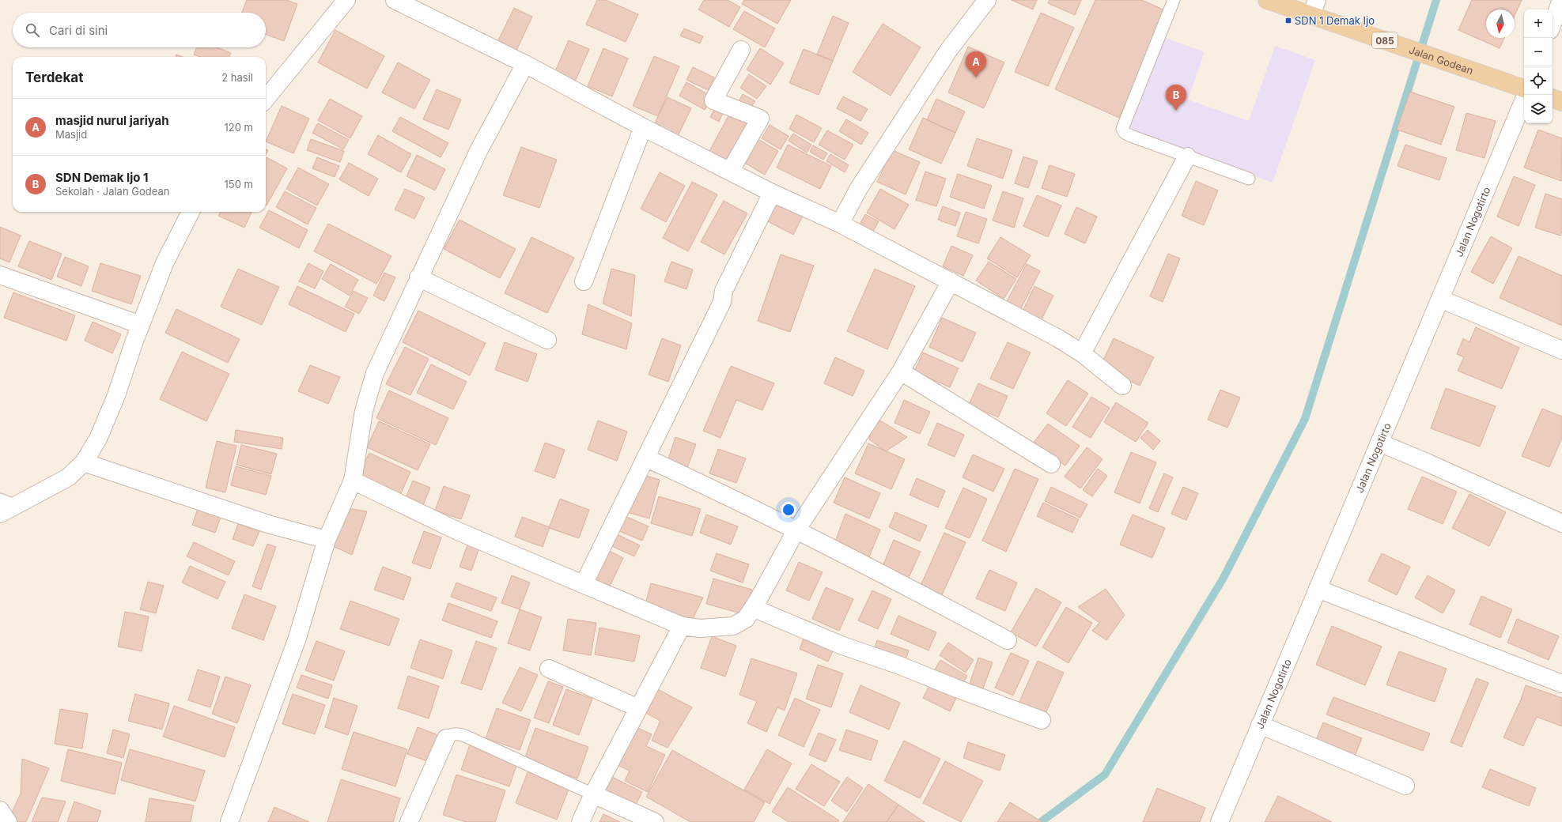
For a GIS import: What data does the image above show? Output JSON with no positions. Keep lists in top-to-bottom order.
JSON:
{
  "streets": {
    "main road": ["085", "Jalan Godean"],
    "street": ["Jalan Nogotirto"]
  },
  "places": {
    "transit": ["SDN 1 Demak Ijo"]
  },
  "north": "bottom",
  "page": {
    "map_buttons": ["+", "−"],
    "search": "Cari di sini",
    "pins": ["A", "B"],
    "heading": ["Terdekat", "2 hasil"],
    "list": [
      {
        "mark": "A",
        "name": "masjid nurul jariyah",
        "note": "Masjid",
        "value": "120 m"
      },
      {
        "mark": "B",
        "name": "SDN Demak Ijo 1",
        "note": "Sekolah · Jalan Godean",
        "value": "150 m"
      }
    ]
  }
}
